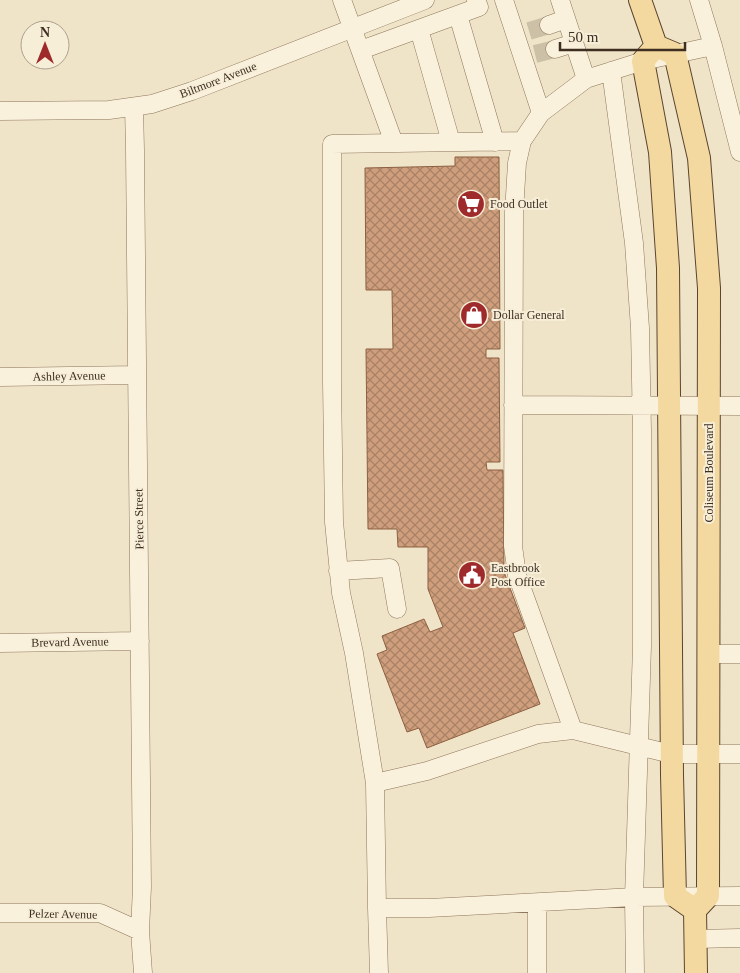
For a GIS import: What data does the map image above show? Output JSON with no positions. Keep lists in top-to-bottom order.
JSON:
{
  "streets": {
    "main road": ["Coliseum Boulevard"],
    "street": [
      "Biltmore Avenue",
      "Ashley Avenue",
      "Pierce Street",
      "Brevard Avenue",
      "Pelzer Avenue"
    ]
  },
  "crossings": [
    ["Biltmore Avenue", "Pierce Street"],
    ["Ashley Avenue", "Pierce Street"],
    ["Pierce Street", "Brevard Avenue"],
    ["Pierce Street", "Pelzer Avenue"]
  ],
  "places": {
    "supermarket": ["Food Outlet"],
    "shop": ["Dollar General"],
    "public building": ["Eastbrook Post Office"]
  },
  "scale_bar": "50 m",
  "north": "top"
}
